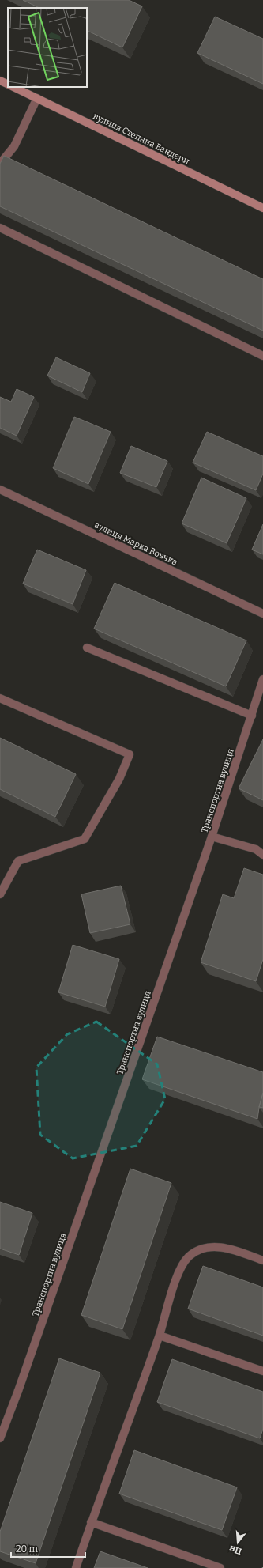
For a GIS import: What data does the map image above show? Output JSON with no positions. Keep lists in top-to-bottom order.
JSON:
{
  "streets": {
    "main road": ["вулиця Степана Бандери"],
    "street": ["вулиця Марка Вовчка", "Транспортна вулиця"]
  },
  "scale_bar": "20 m",
  "north": "bottom"
}
